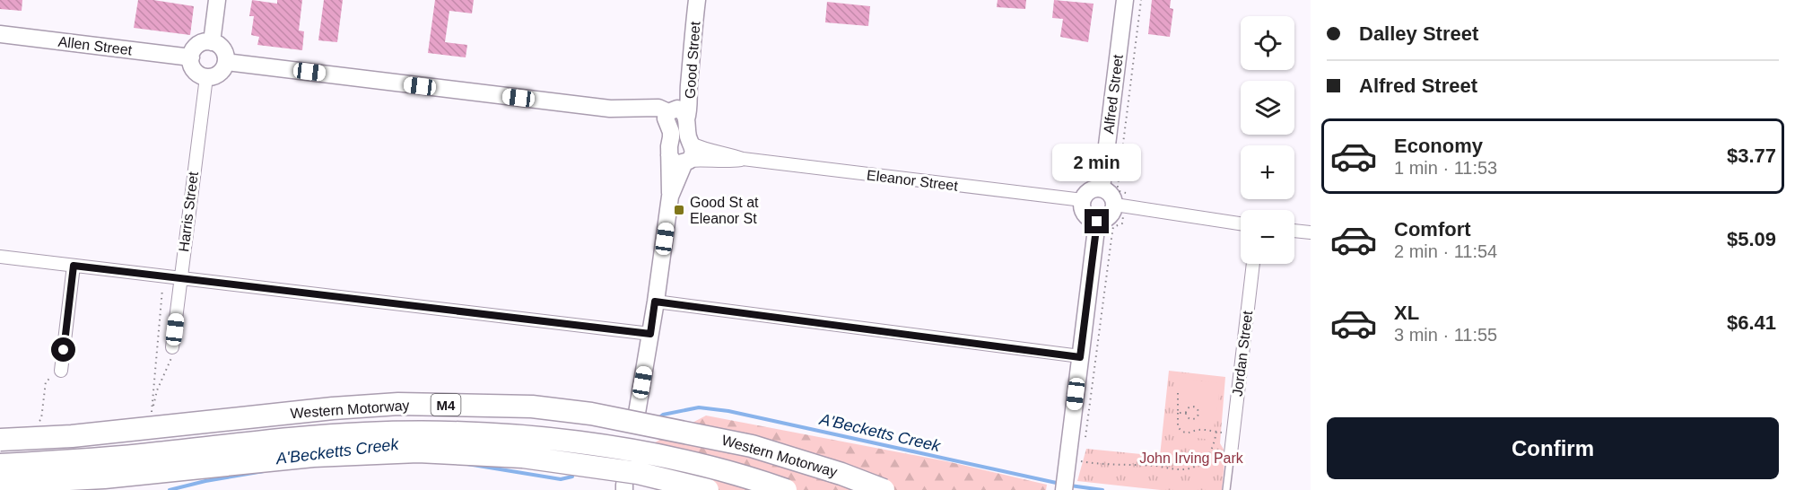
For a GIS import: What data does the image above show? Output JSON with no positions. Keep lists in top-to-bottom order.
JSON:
{
  "streets": {
    "highway": ["M4", "Western Motorway"],
    "main road": ["Allen Street", "Good Street", "Alfred Street"],
    "street": ["Eleanor Street", "Harris Street", "Jordan Street"]
  },
  "crossings": [
    ["Allen Street", "Harris Street"],
    ["Alfred Street", "Eleanor Street"]
  ],
  "water": ["A'Becketts Creek"],
  "parks": ["John Irving Park"],
  "places": {
    "transit": ["Good St at Eleanor St"]
  },
  "page": {
    "banner": ["Dalley Street", "Alfred Street"],
    "map_buttons": ["+", "−"],
    "list": [
      {
        "name": "Economy",
        "note": "1 min · 11:53",
        "value": "$3.77"
      },
      {
        "name": "Comfort",
        "note": "2 min · 11:54",
        "value": "$5.09"
      },
      {
        "name": "XL",
        "note": "3 min · 11:55",
        "value": "$6.41"
      }
    ],
    "bubble": "2 min",
    "buttons": "Confirm"
  }
}
